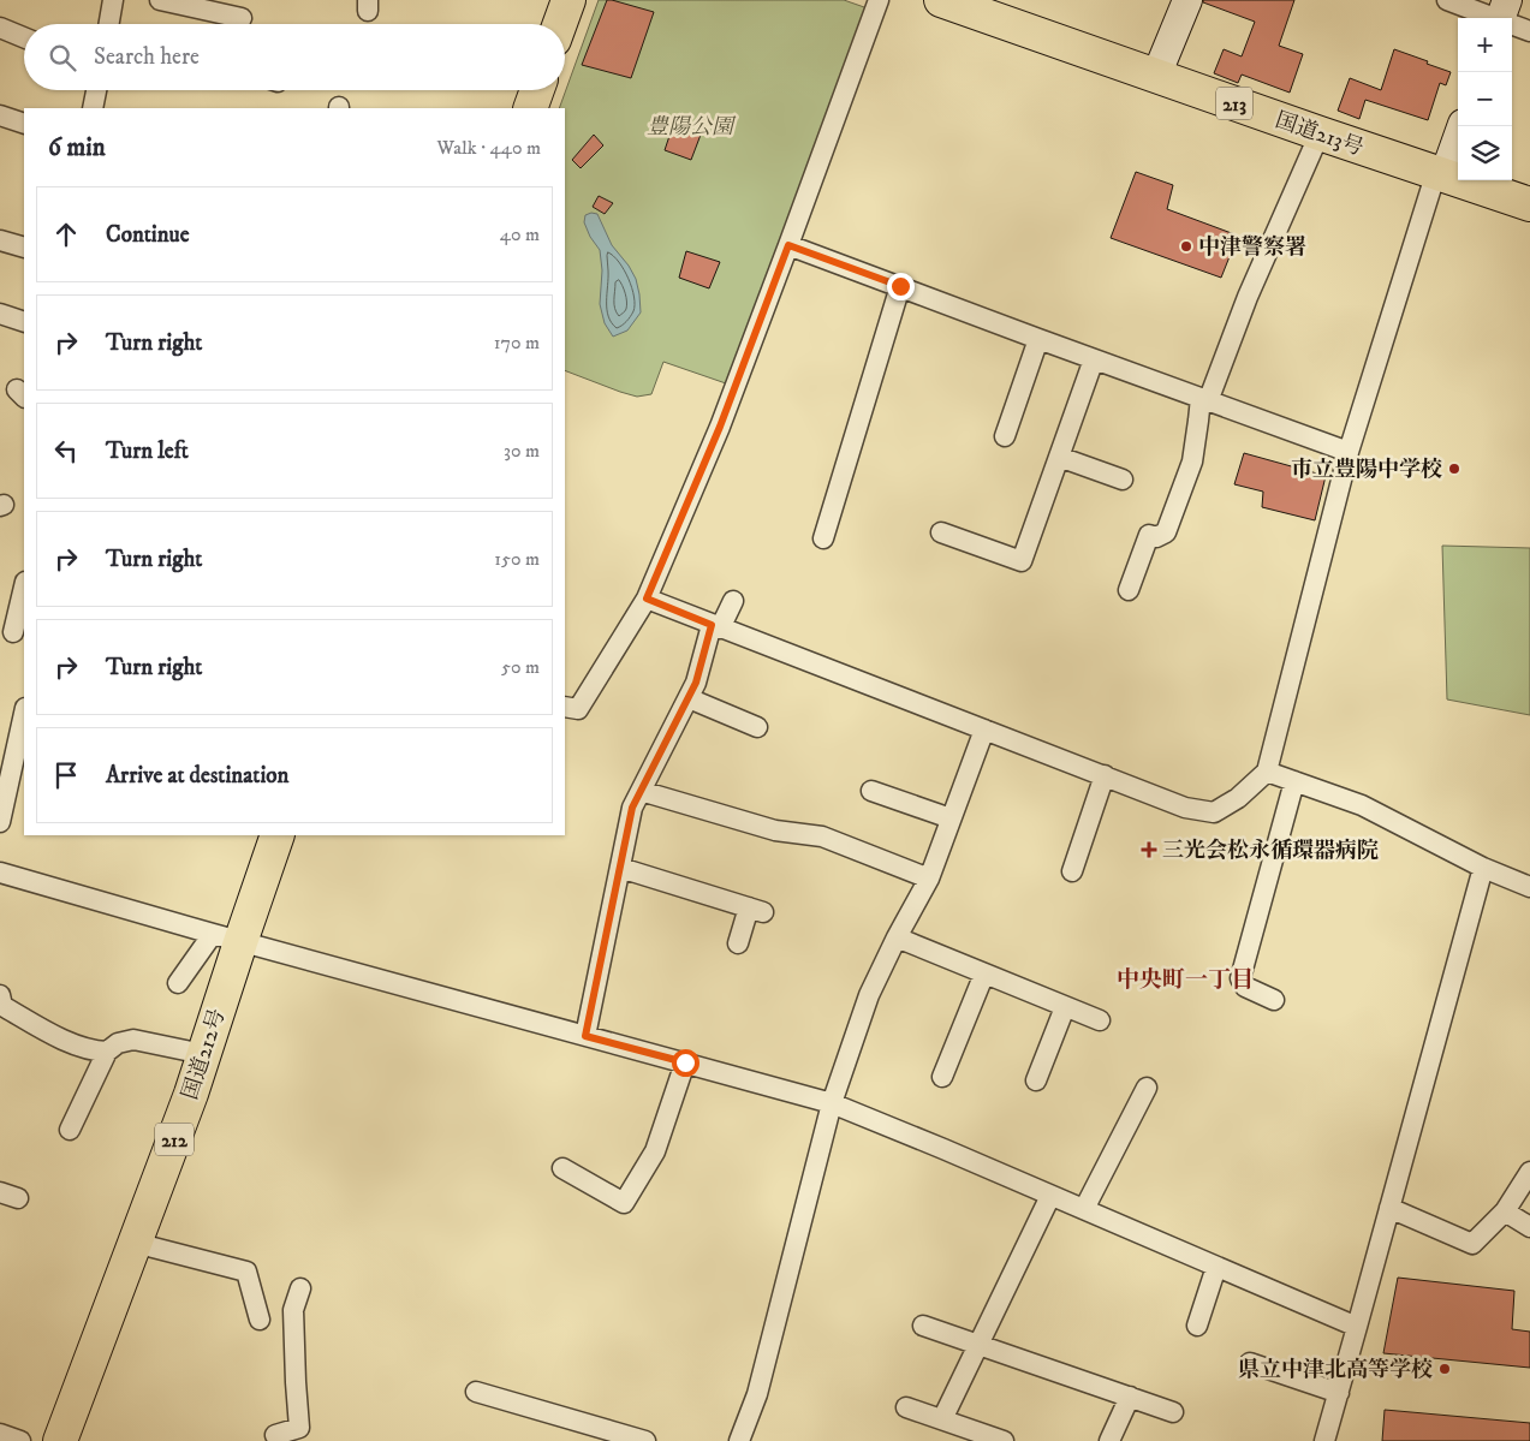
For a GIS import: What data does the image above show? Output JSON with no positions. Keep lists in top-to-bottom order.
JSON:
{
  "streets": {
    "highway": [
      "213",
      "国道213号",
      "国道212号",
      "212"
    ]
  },
  "districts": ["中央町一丁目"],
  "parks": ["豊陽公園"],
  "places": {
    "other": ["中津警察署", "市立豊陽中学校", "県立中津北高等学校"],
    "health": ["三光会松永循環器病院"]
  },
  "page": {
    "map_buttons": ["+", "−"],
    "search": "Search here",
    "heading": ["6 min", "Walk · 440 m"],
    "list": [
      ["Continue", "40 m"],
      ["Turn right", "170 m"],
      ["Turn left", "30 m"],
      ["Turn right", "150 m"],
      ["Turn right", "50 m"],
      "Arrive at destination"
    ]
  }
}
